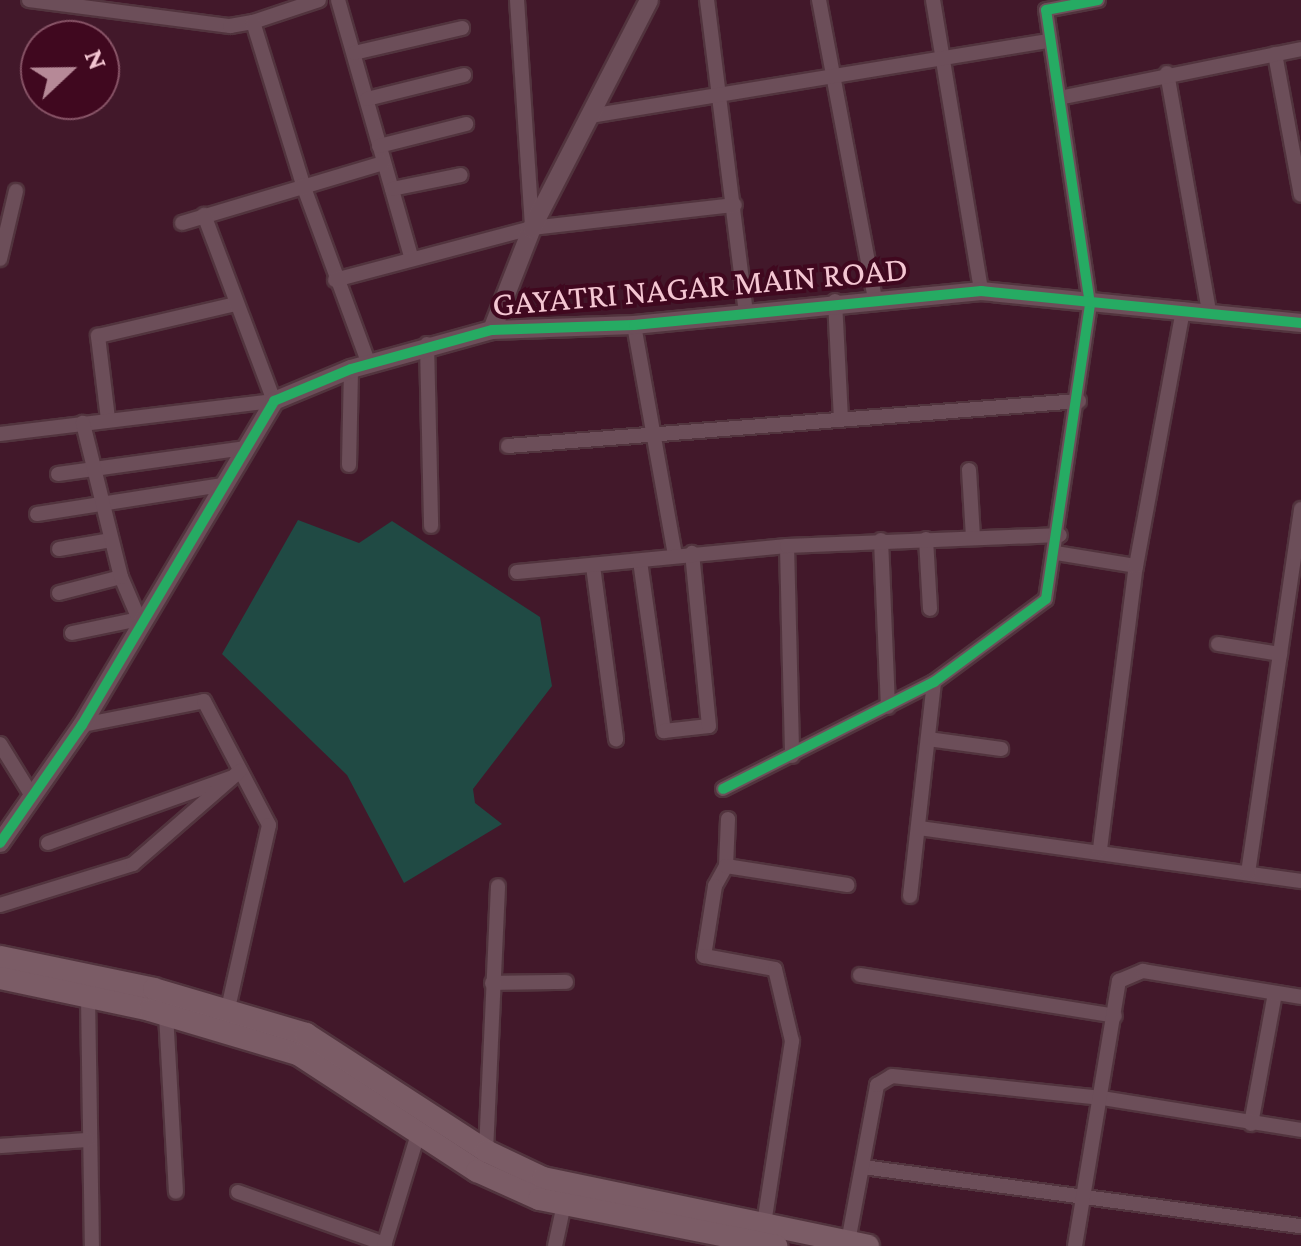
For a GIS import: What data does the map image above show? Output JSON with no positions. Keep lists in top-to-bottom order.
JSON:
{
  "streets": {
    "street": ["GAYATRI NAGAR MAIN ROAD"]
  },
  "north": "right"
}
